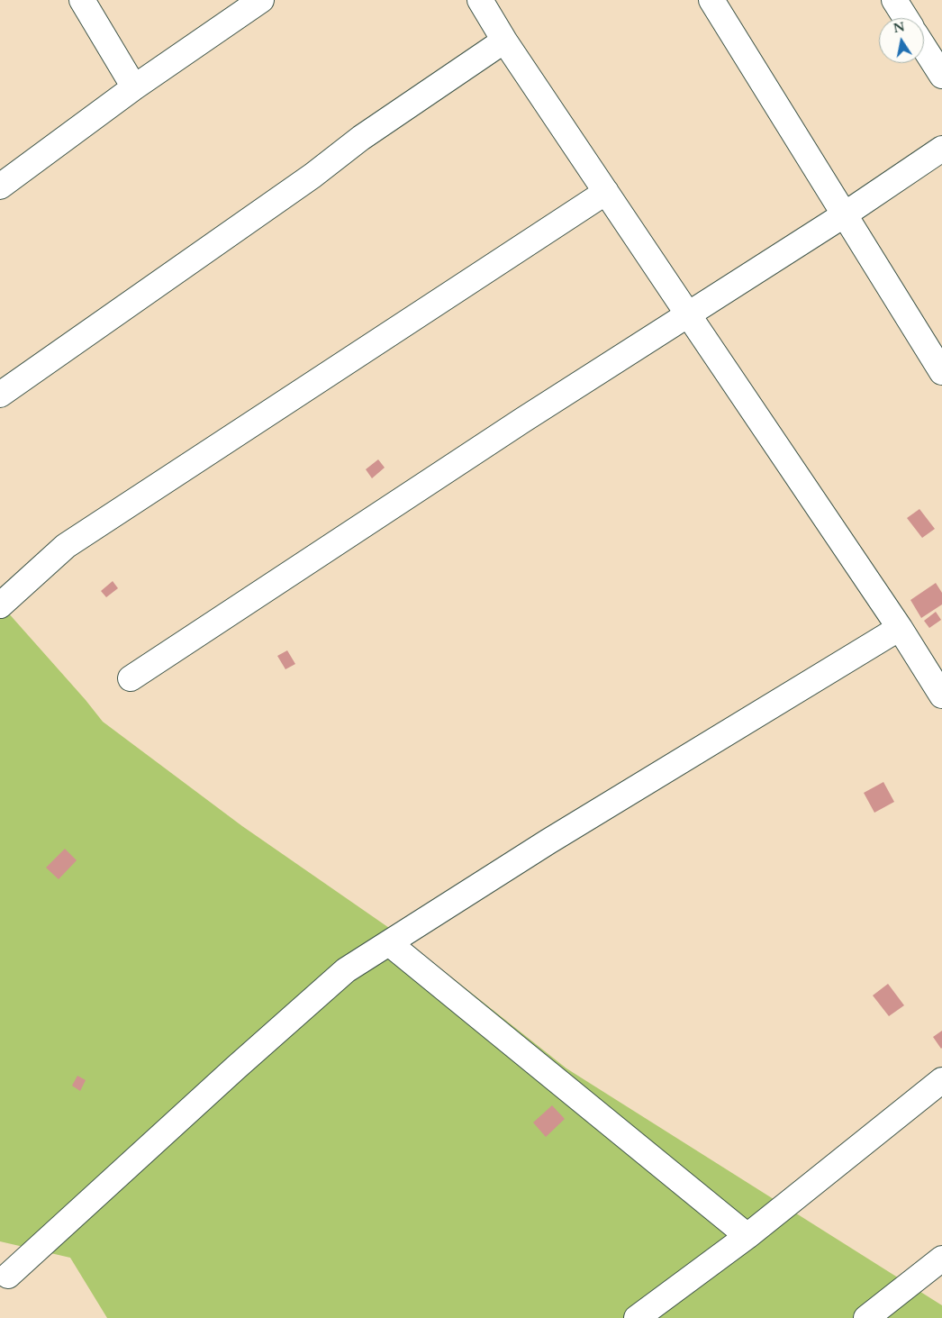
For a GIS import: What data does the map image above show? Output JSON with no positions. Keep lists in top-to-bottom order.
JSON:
{
  "north": "top"
}
